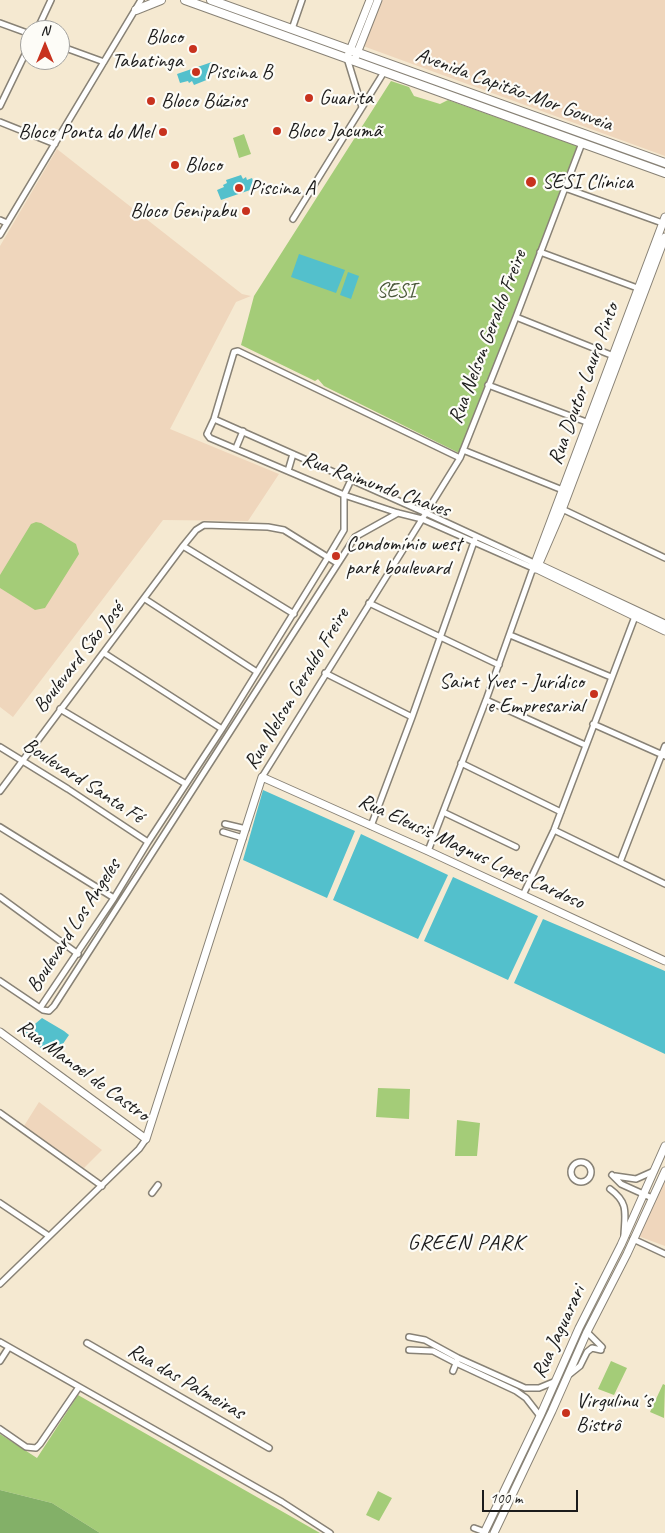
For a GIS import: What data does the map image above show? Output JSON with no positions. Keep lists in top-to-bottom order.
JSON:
{
  "streets": {
    "main road": [
      "Avenida Capitão-Mor Gouveia",
      "Rua Nelson Geraldo Freire",
      "Rua Doutor Lauro Pinto",
      "Rua Raimundo Chaves",
      "Rua Eleusis Magnus Lopes Cardoso",
      "Rua Manoel de Castro",
      "Rua Jaguarari"
    ],
    "street": [
      "Boulevard São José",
      "Boulevard Santa Fé",
      "Boulevard Los Angeles",
      "Rua das Palmeiras"
    ]
  },
  "crossings": [
    ["Avenida Capitão-Mor Gouveia", "Rua Nelson Geraldo Freire"],
    ["Rua Nelson Geraldo Freire", "Rua Raimundo Chaves"],
    ["Rua Nelson Geraldo Freire", "Rua Eleusis Magnus Lopes Cardoso"],
    ["Rua Nelson Geraldo Freire", "Rua Manoel de Castro"],
    ["Rua Doutor Lauro Pinto", "Rua Raimundo Chaves"],
    ["Rua Doutor Lauro Pinto", "Rua Eleusis Magnus Lopes Cardoso"],
    ["Rua Raimundo Chaves", "Boulevard Los Angeles"],
    ["Boulevard São José", "Boulevard Santa Fé"],
    ["Boulevard São José", "Boulevard Los Angeles"],
    ["Boulevard Santa Fé", "Boulevard Los Angeles"]
  ],
  "districts": ["GREEN PARK"],
  "parks": ["SESI"],
  "places": [
    "Bloco Tabatinga",
    "Piscina B",
    "Guarita",
    "Bloco Búzios",
    "Bloco Jacumã",
    "Bloco Ponta do Mel",
    "Bloco",
    "SESI Clínica",
    "Piscina A",
    "Bloco Genipabu",
    "Condomínio west park boulevard",
    "Saint Yves - Jurídico e Empresarial",
    "Virgulinu´s Bistrô"
  ],
  "scale_bar": "100 m",
  "north": "top"
}
